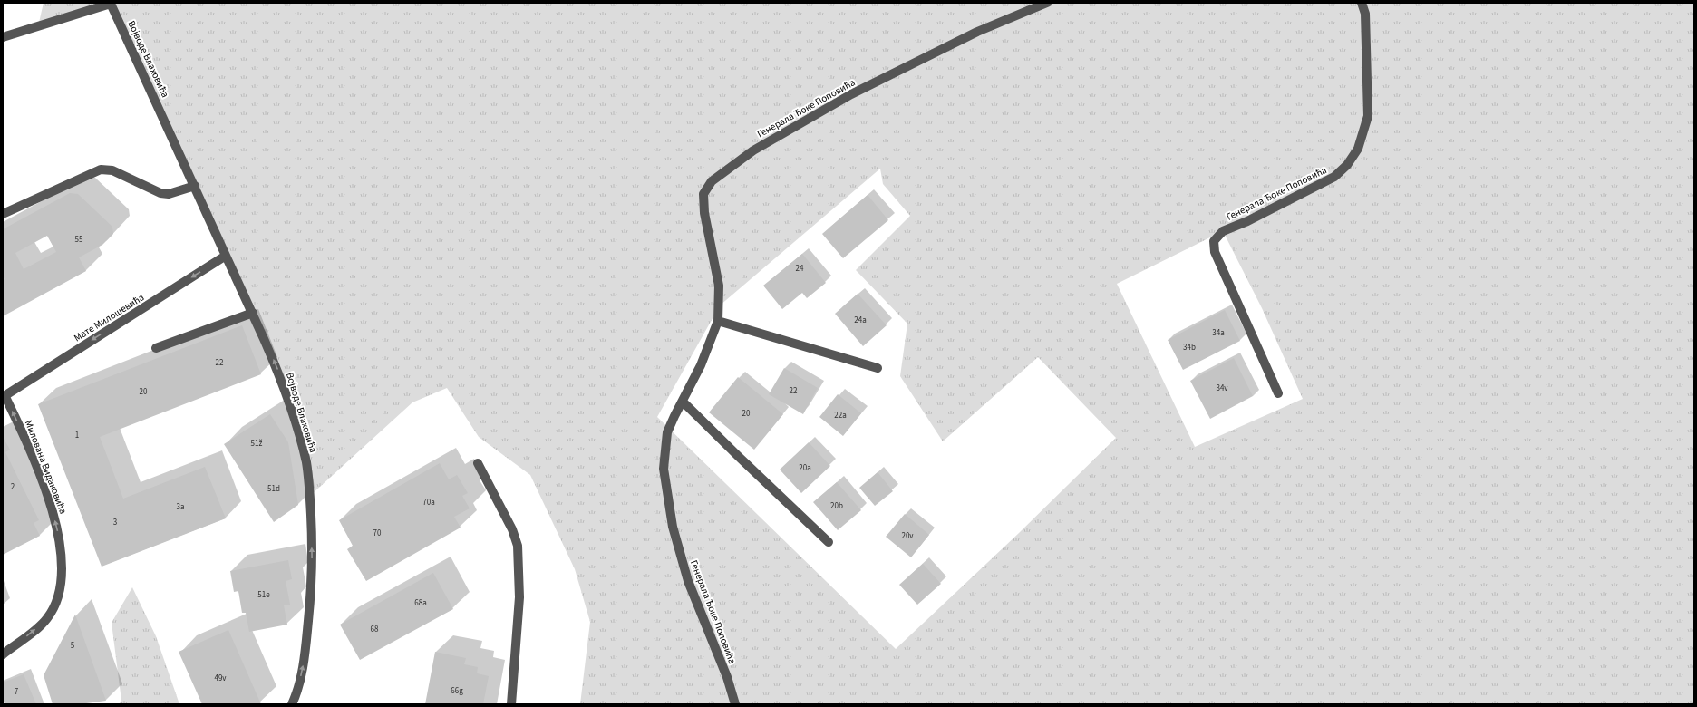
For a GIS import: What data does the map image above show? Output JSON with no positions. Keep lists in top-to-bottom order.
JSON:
{
  "streets": {
    "street": [
      "Војводе Влаховића",
      "Генерала Ђоке Поповића",
      "Мате Милошевића",
      "Милована Видаковића"
    ]
  },
  "crossings": [
    ["Војводе Влаховића", "Мате Милошевића"],
    ["Мате Милошевића", "Милована Видаковића"]
  ],
  "one_way": ["Војводе Влаховића", "Милована Видаковића"],
  "house_numbers": [
    "55",
    "24",
    "24a",
    "34a",
    "34b",
    "22",
    "34v",
    "22",
    "20",
    "20",
    "22a",
    "1",
    "51ž",
    "20a",
    "2",
    "51d",
    "70a",
    "20b",
    "3a",
    "3",
    "70",
    "20v",
    "51e",
    "68a",
    "68",
    "5",
    "49v",
    "66g",
    "7"
  ]
}
